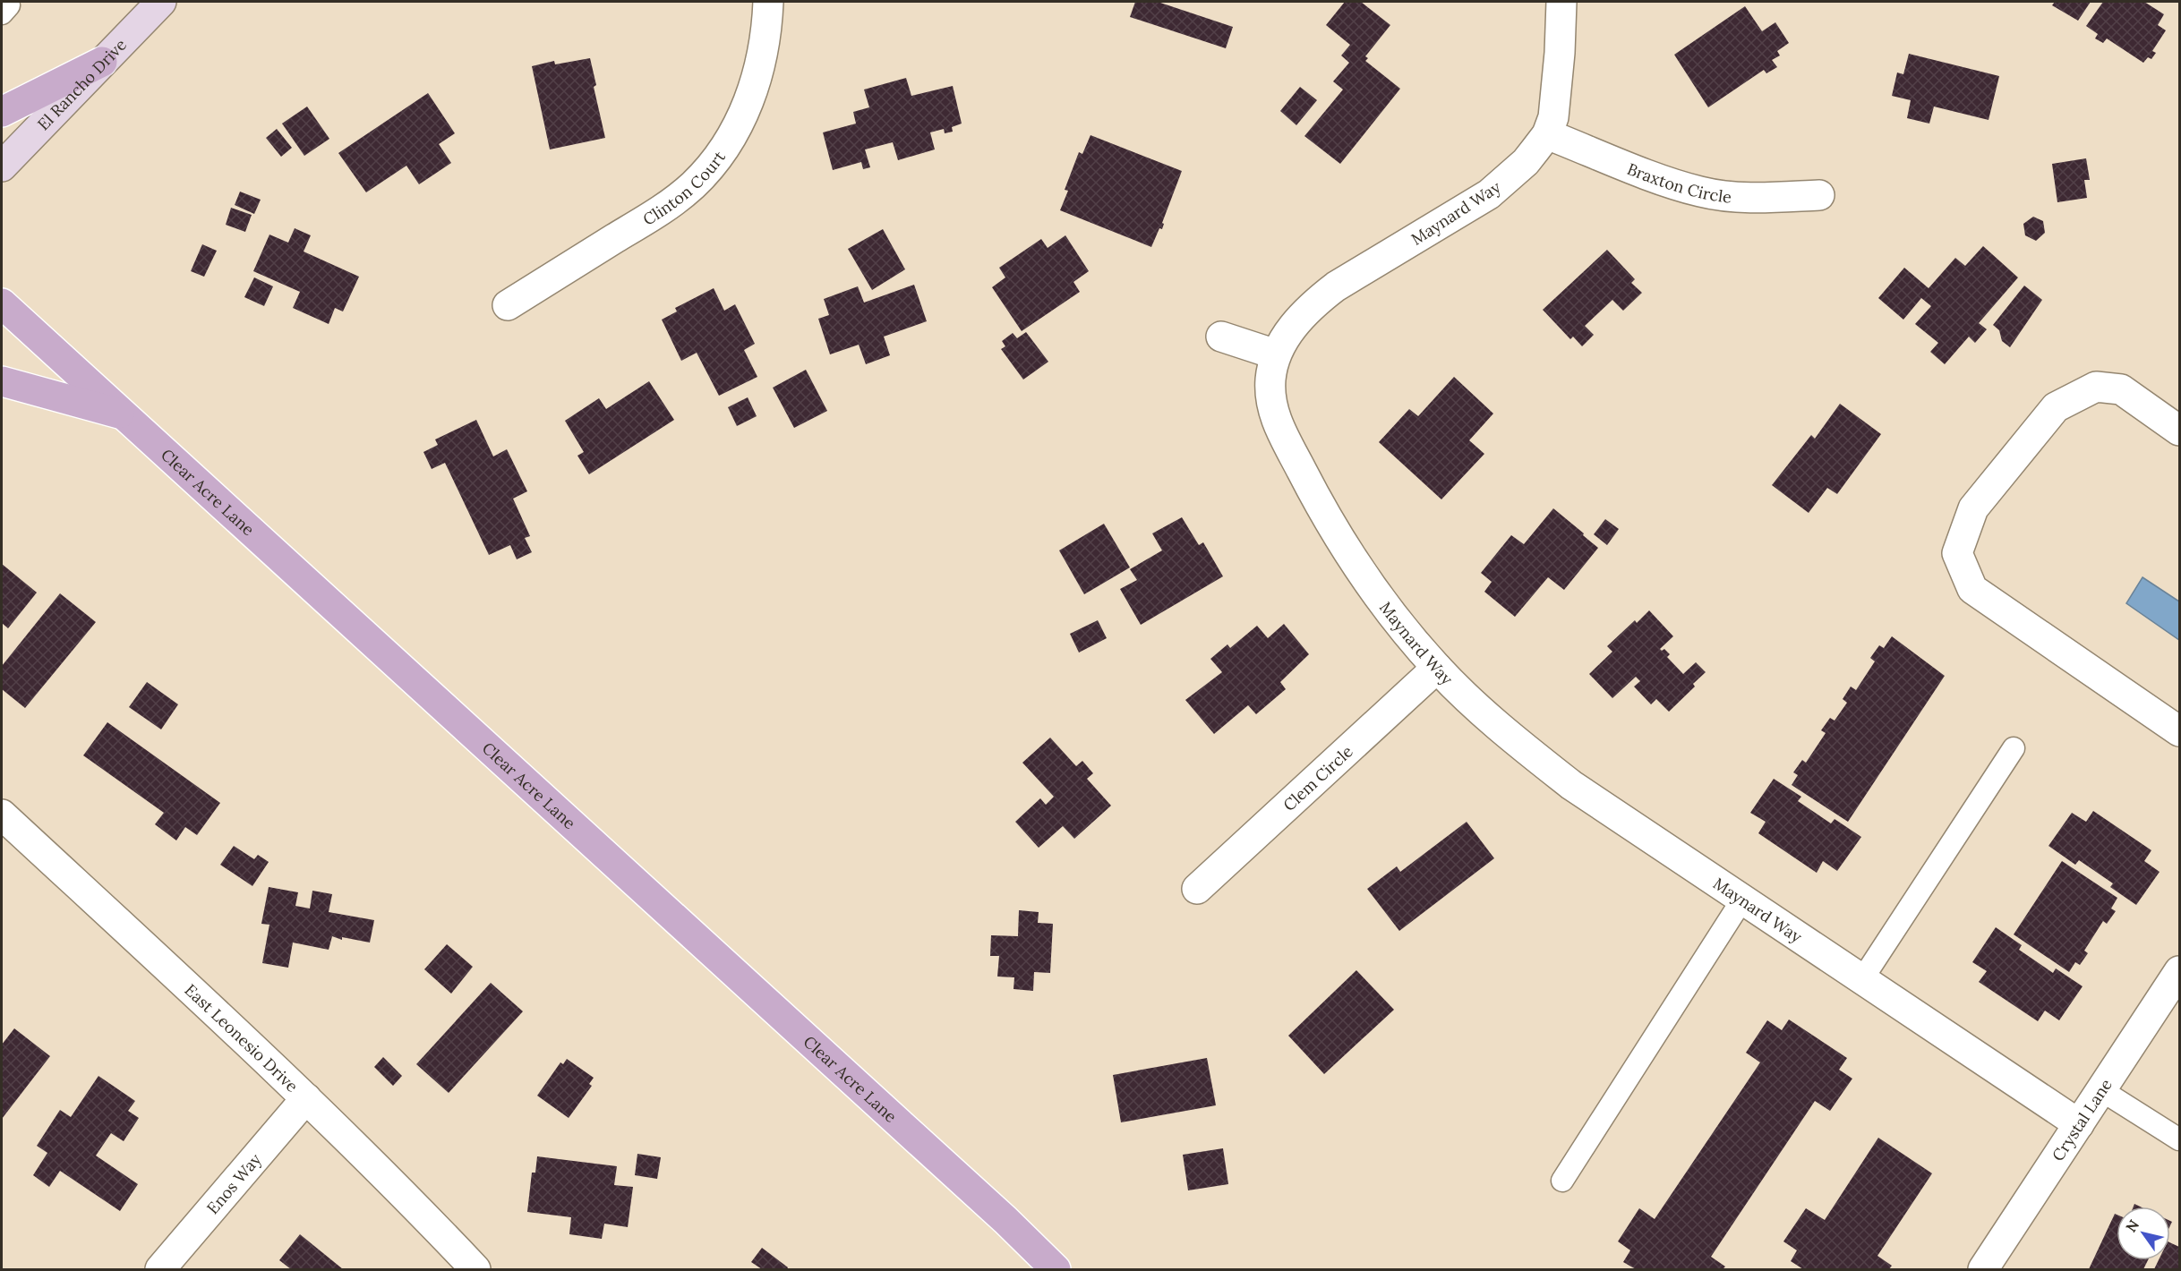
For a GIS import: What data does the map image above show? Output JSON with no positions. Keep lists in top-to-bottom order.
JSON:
{
  "streets": {
    "main road": ["El Rancho Drive", "Clear Acre Lane"],
    "street": [
      "Braxton Circle",
      "Clinton Court",
      "Maynard Way",
      "Clem Circle",
      "East Leonesio Drive",
      "Crystal Lane",
      "Enos Way"
    ]
  },
  "crossings": [
    ["Braxton Circle", "Maynard Way"],
    ["Maynard Way", "Clem Circle"],
    ["Maynard Way", "Crystal Lane"],
    ["East Leonesio Drive", "Enos Way"]
  ],
  "north": "top left"
}
